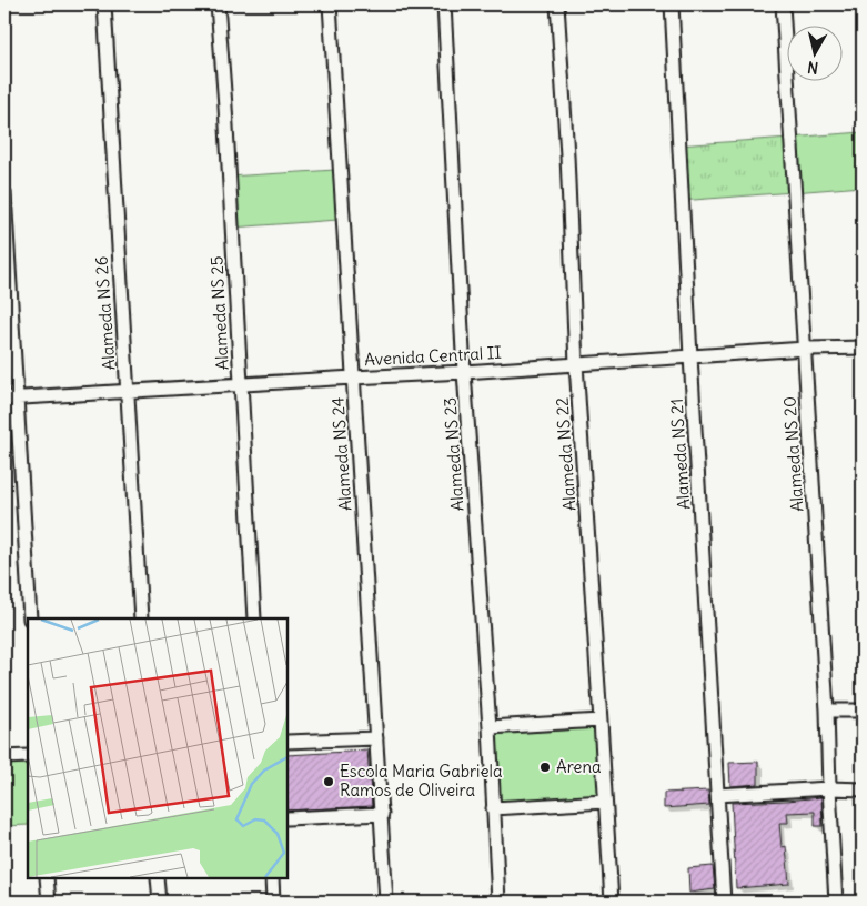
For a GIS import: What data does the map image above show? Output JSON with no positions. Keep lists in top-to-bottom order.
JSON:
{
  "streets": {
    "street": [
      "Alameda NS 26",
      "Alameda NS 25",
      "Avenida Central II",
      "Alameda NS 24",
      "Alameda NS 23",
      "Alameda NS 22",
      "Alameda NS 21",
      "Alameda NS 20"
    ]
  },
  "crossings": [
    ["Alameda NS 26", "Avenida Central II"],
    ["Alameda NS 25", "Avenida Central II"],
    ["Avenida Central II", "Alameda NS 24"],
    ["Avenida Central II", "Alameda NS 23"],
    ["Avenida Central II", "Alameda NS 22"],
    ["Avenida Central II", "Alameda NS 21"],
    ["Avenida Central II", "Alameda NS 20"]
  ],
  "places": ["Arena", "Escola Maria Gabriela Ramos de Oliveira"],
  "north": "bottom"
}
